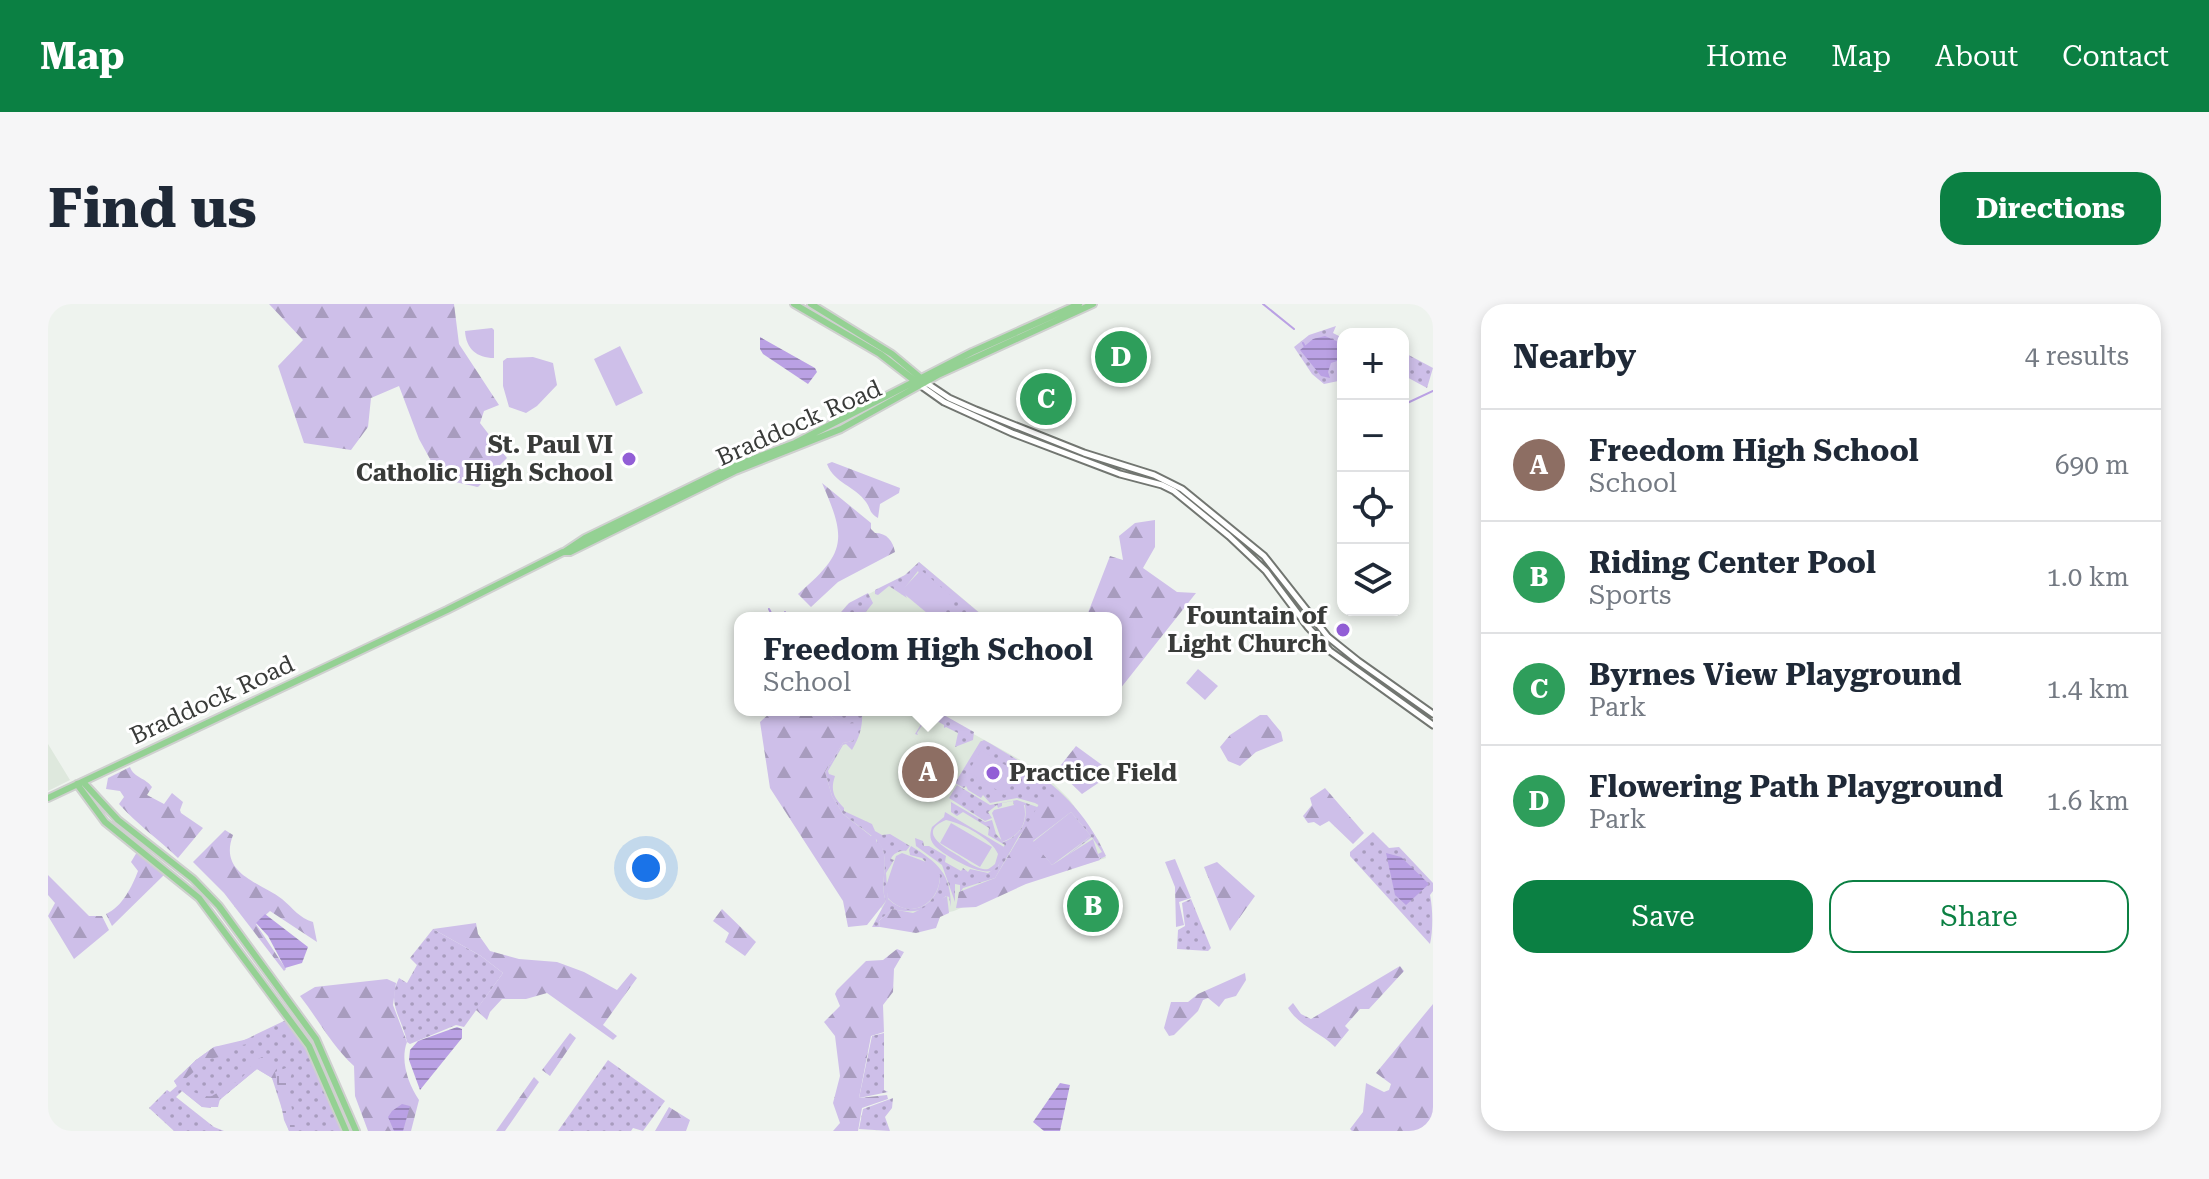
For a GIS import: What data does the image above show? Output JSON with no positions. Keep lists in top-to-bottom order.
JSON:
{
  "streets": {
    "main road": ["Braddock Road"]
  },
  "places": ["St. Paul VI Catholic High School", "Fountain of Light Church", "Practice Field"],
  "page": {
    "header": "Map",
    "nav": [
      "Home",
      "Map",
      "About",
      "Contact"
    ],
    "buttons": [
      "Directions",
      ["Save", "Share"]
    ],
    "title": "Find us",
    "heading": ["Nearby", "4 results"],
    "pins": [
      "D",
      "C",
      "A",
      "B"
    ],
    "map_buttons": ["+", "−"],
    "list": [
      {
        "mark": "A",
        "name": "Freedom High School",
        "note": "School",
        "value": "690 m"
      },
      {
        "mark": "B",
        "name": "Riding Center Pool",
        "note": "Sports",
        "value": "1.0 km"
      },
      {
        "mark": "C",
        "name": "Byrnes View Playground",
        "note": "Park",
        "value": "1.4 km"
      },
      {
        "mark": "D",
        "name": "Flowering Path Playground",
        "note": "Park",
        "value": "1.6 km"
      }
    ],
    "popup": ["Freedom High School", "School"]
  }
}
